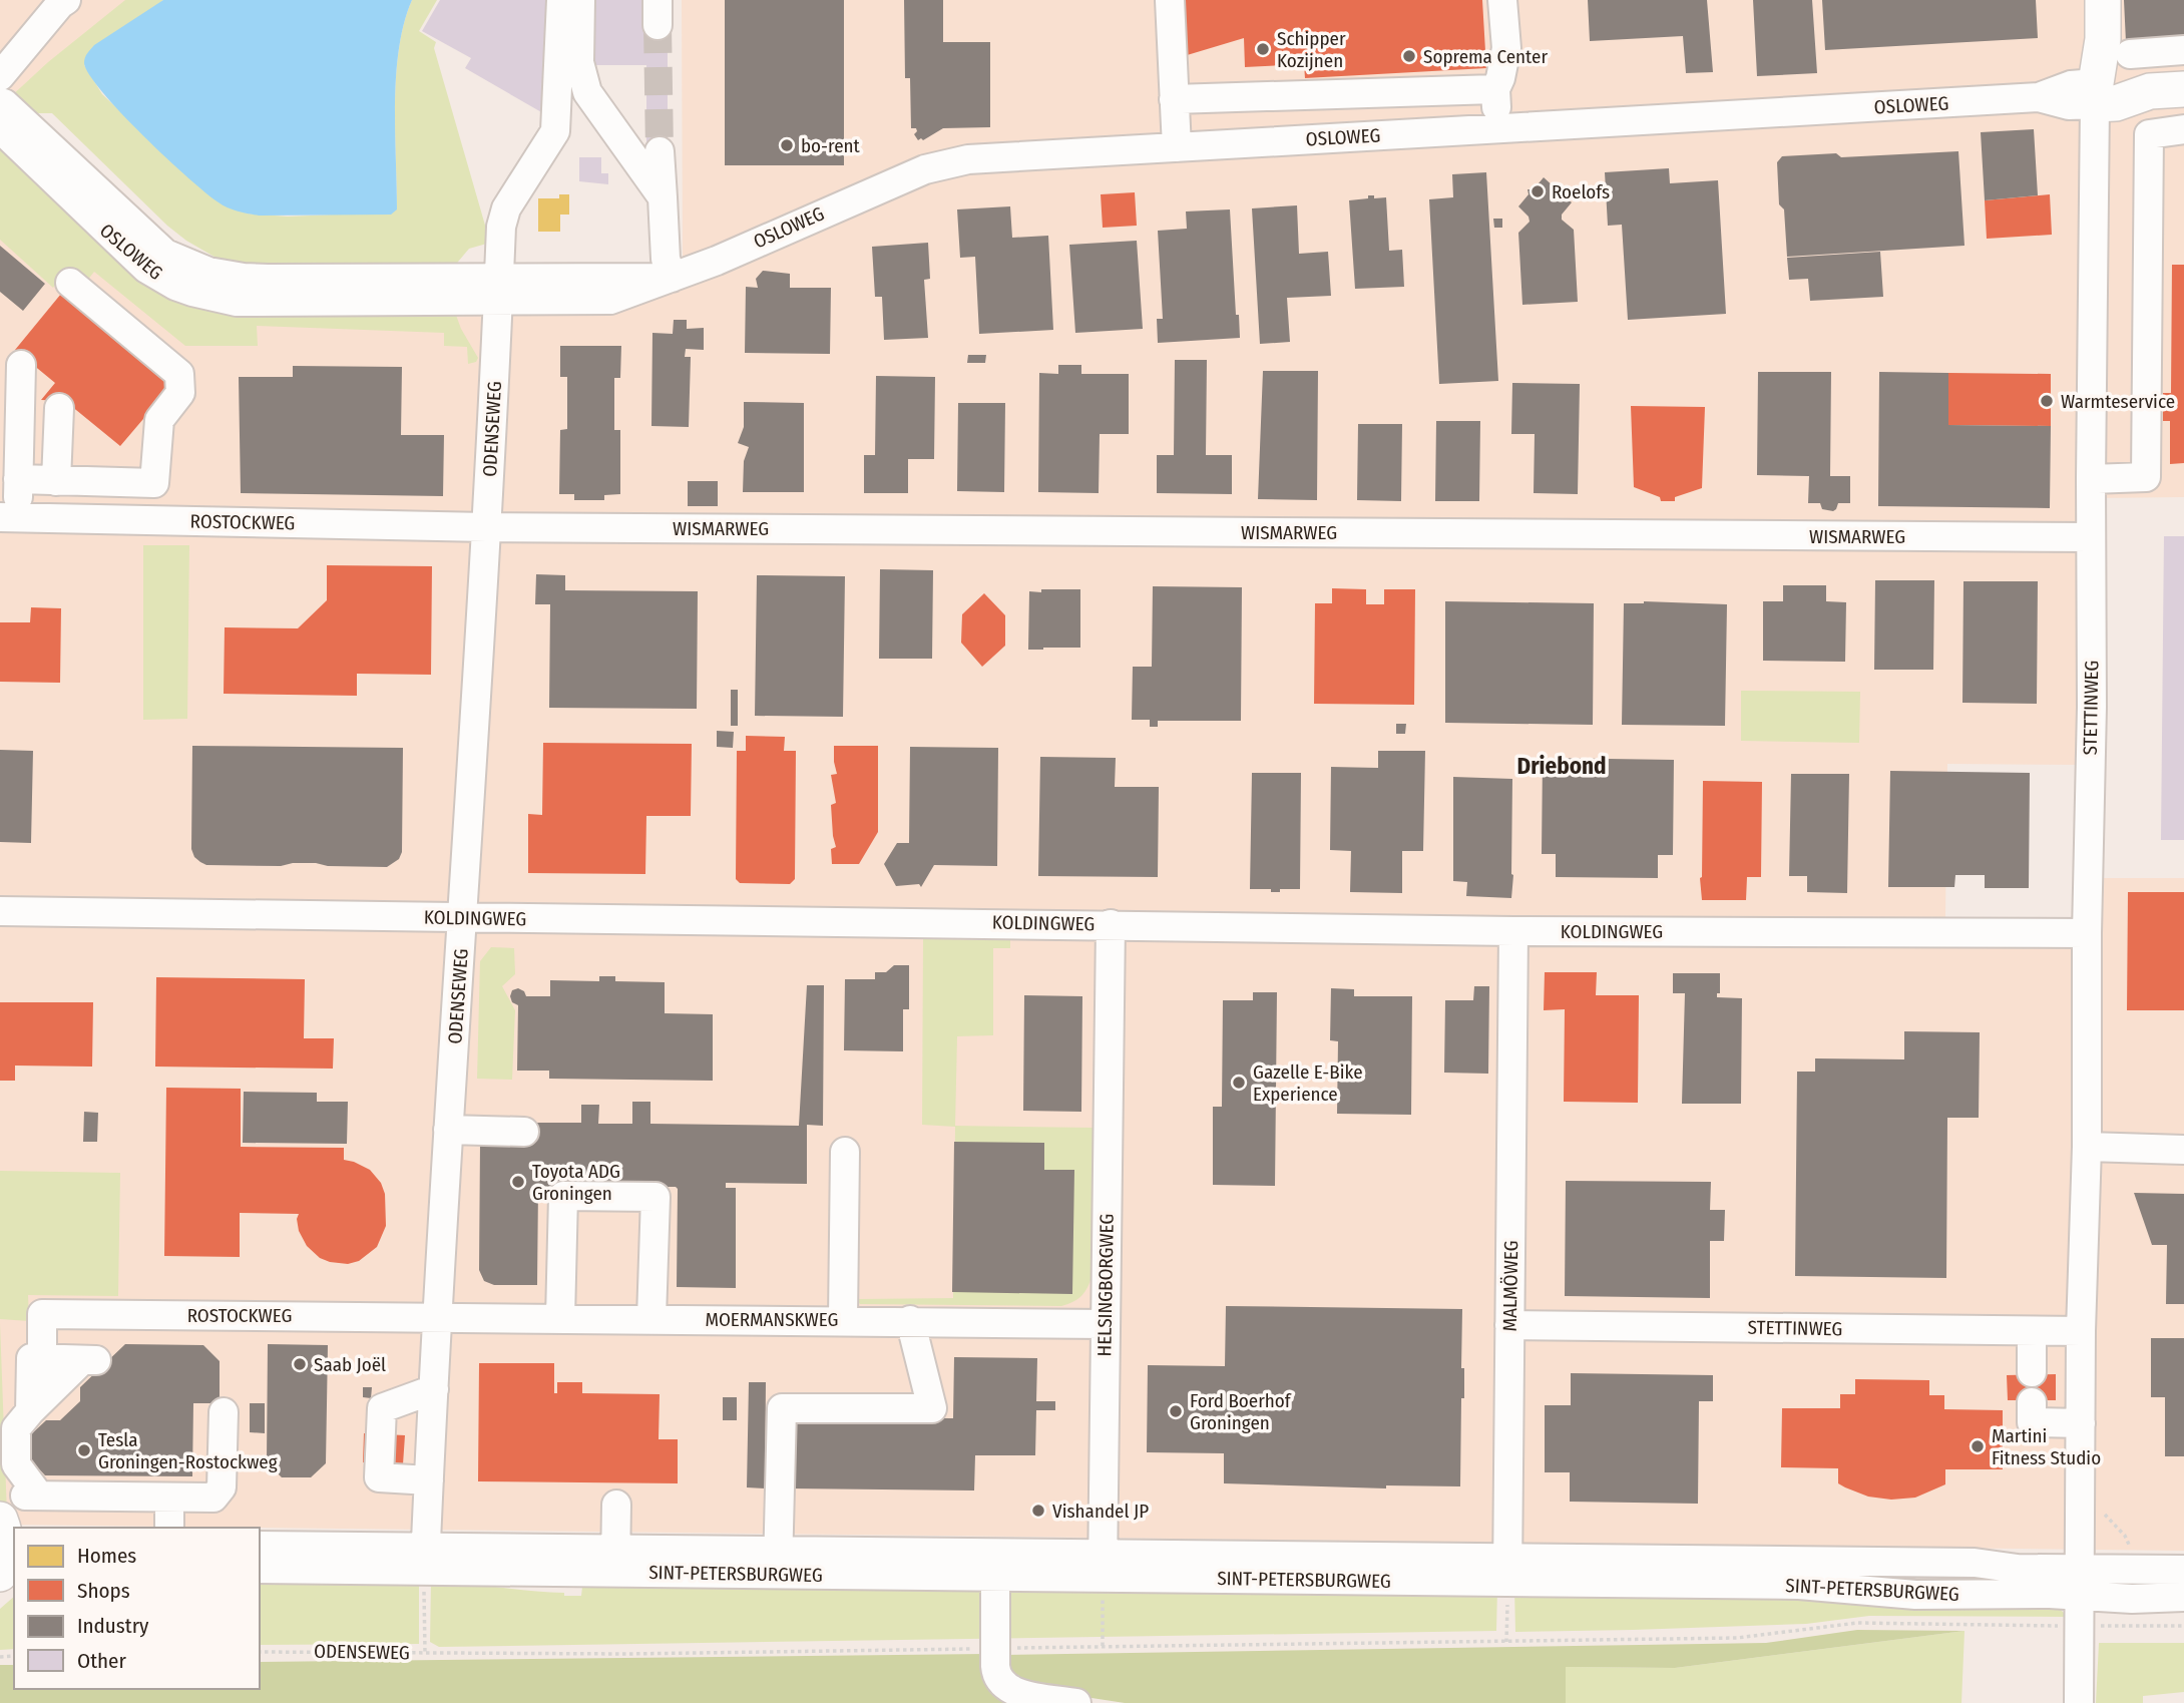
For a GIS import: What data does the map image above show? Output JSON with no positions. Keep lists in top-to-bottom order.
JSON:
{
  "streets": {
    "main road": ["OSLOWEG", "STETTINWEG"],
    "street": [
      "ODENSEWEG",
      "ROSTOCKWEG",
      "WISMARWEG",
      "KOLDINGWEG",
      "HELSINGBORGWEG",
      "MALMÖWEG",
      "MOERMANSKWEG",
      "SINT-PETERSBURGWEG"
    ]
  },
  "crossings": [
    ["OSLOWEG", "ODENSEWEG"],
    ["OSLOWEG", "STETTINWEG"],
    ["ODENSEWEG", "ROSTOCKWEG"],
    ["ODENSEWEG", "WISMARWEG"],
    ["ODENSEWEG", "KOLDINGWEG"],
    ["ODENSEWEG", "MOERMANSKWEG"],
    ["ODENSEWEG", "SINT-PETERSBURGWEG"],
    ["ROSTOCKWEG", "WISMARWEG"],
    ["ROSTOCKWEG", "MOERMANSKWEG"],
    ["WISMARWEG", "STETTINWEG"],
    ["STETTINWEG", "KOLDINGWEG"],
    ["STETTINWEG", "MALMÖWEG"],
    ["STETTINWEG", "SINT-PETERSBURGWEG"],
    ["KOLDINGWEG", "HELSINGBORGWEG"],
    ["KOLDINGWEG", "MALMÖWEG"],
    ["HELSINGBORGWEG", "MOERMANSKWEG"],
    ["HELSINGBORGWEG", "SINT-PETERSBURGWEG"],
    ["MALMÖWEG", "SINT-PETERSBURGWEG"]
  ],
  "districts": ["Driebond"],
  "places": [
    "Schipper Kozijnen",
    "Soprema Center",
    "bo-rent",
    "Roelofs",
    "Warmteservice",
    "Gazelle E-Bike Experience",
    "Toyota ADG Groningen",
    "Saab Joël",
    "Ford Boerhof Groningen",
    "Martini Fitness Studio",
    "Tesla Groningen-Rostockweg",
    "Vishandel JP"
  ],
  "legend": [
    "Homes",
    "Shops",
    "Industry",
    "Other"
  ]
}
